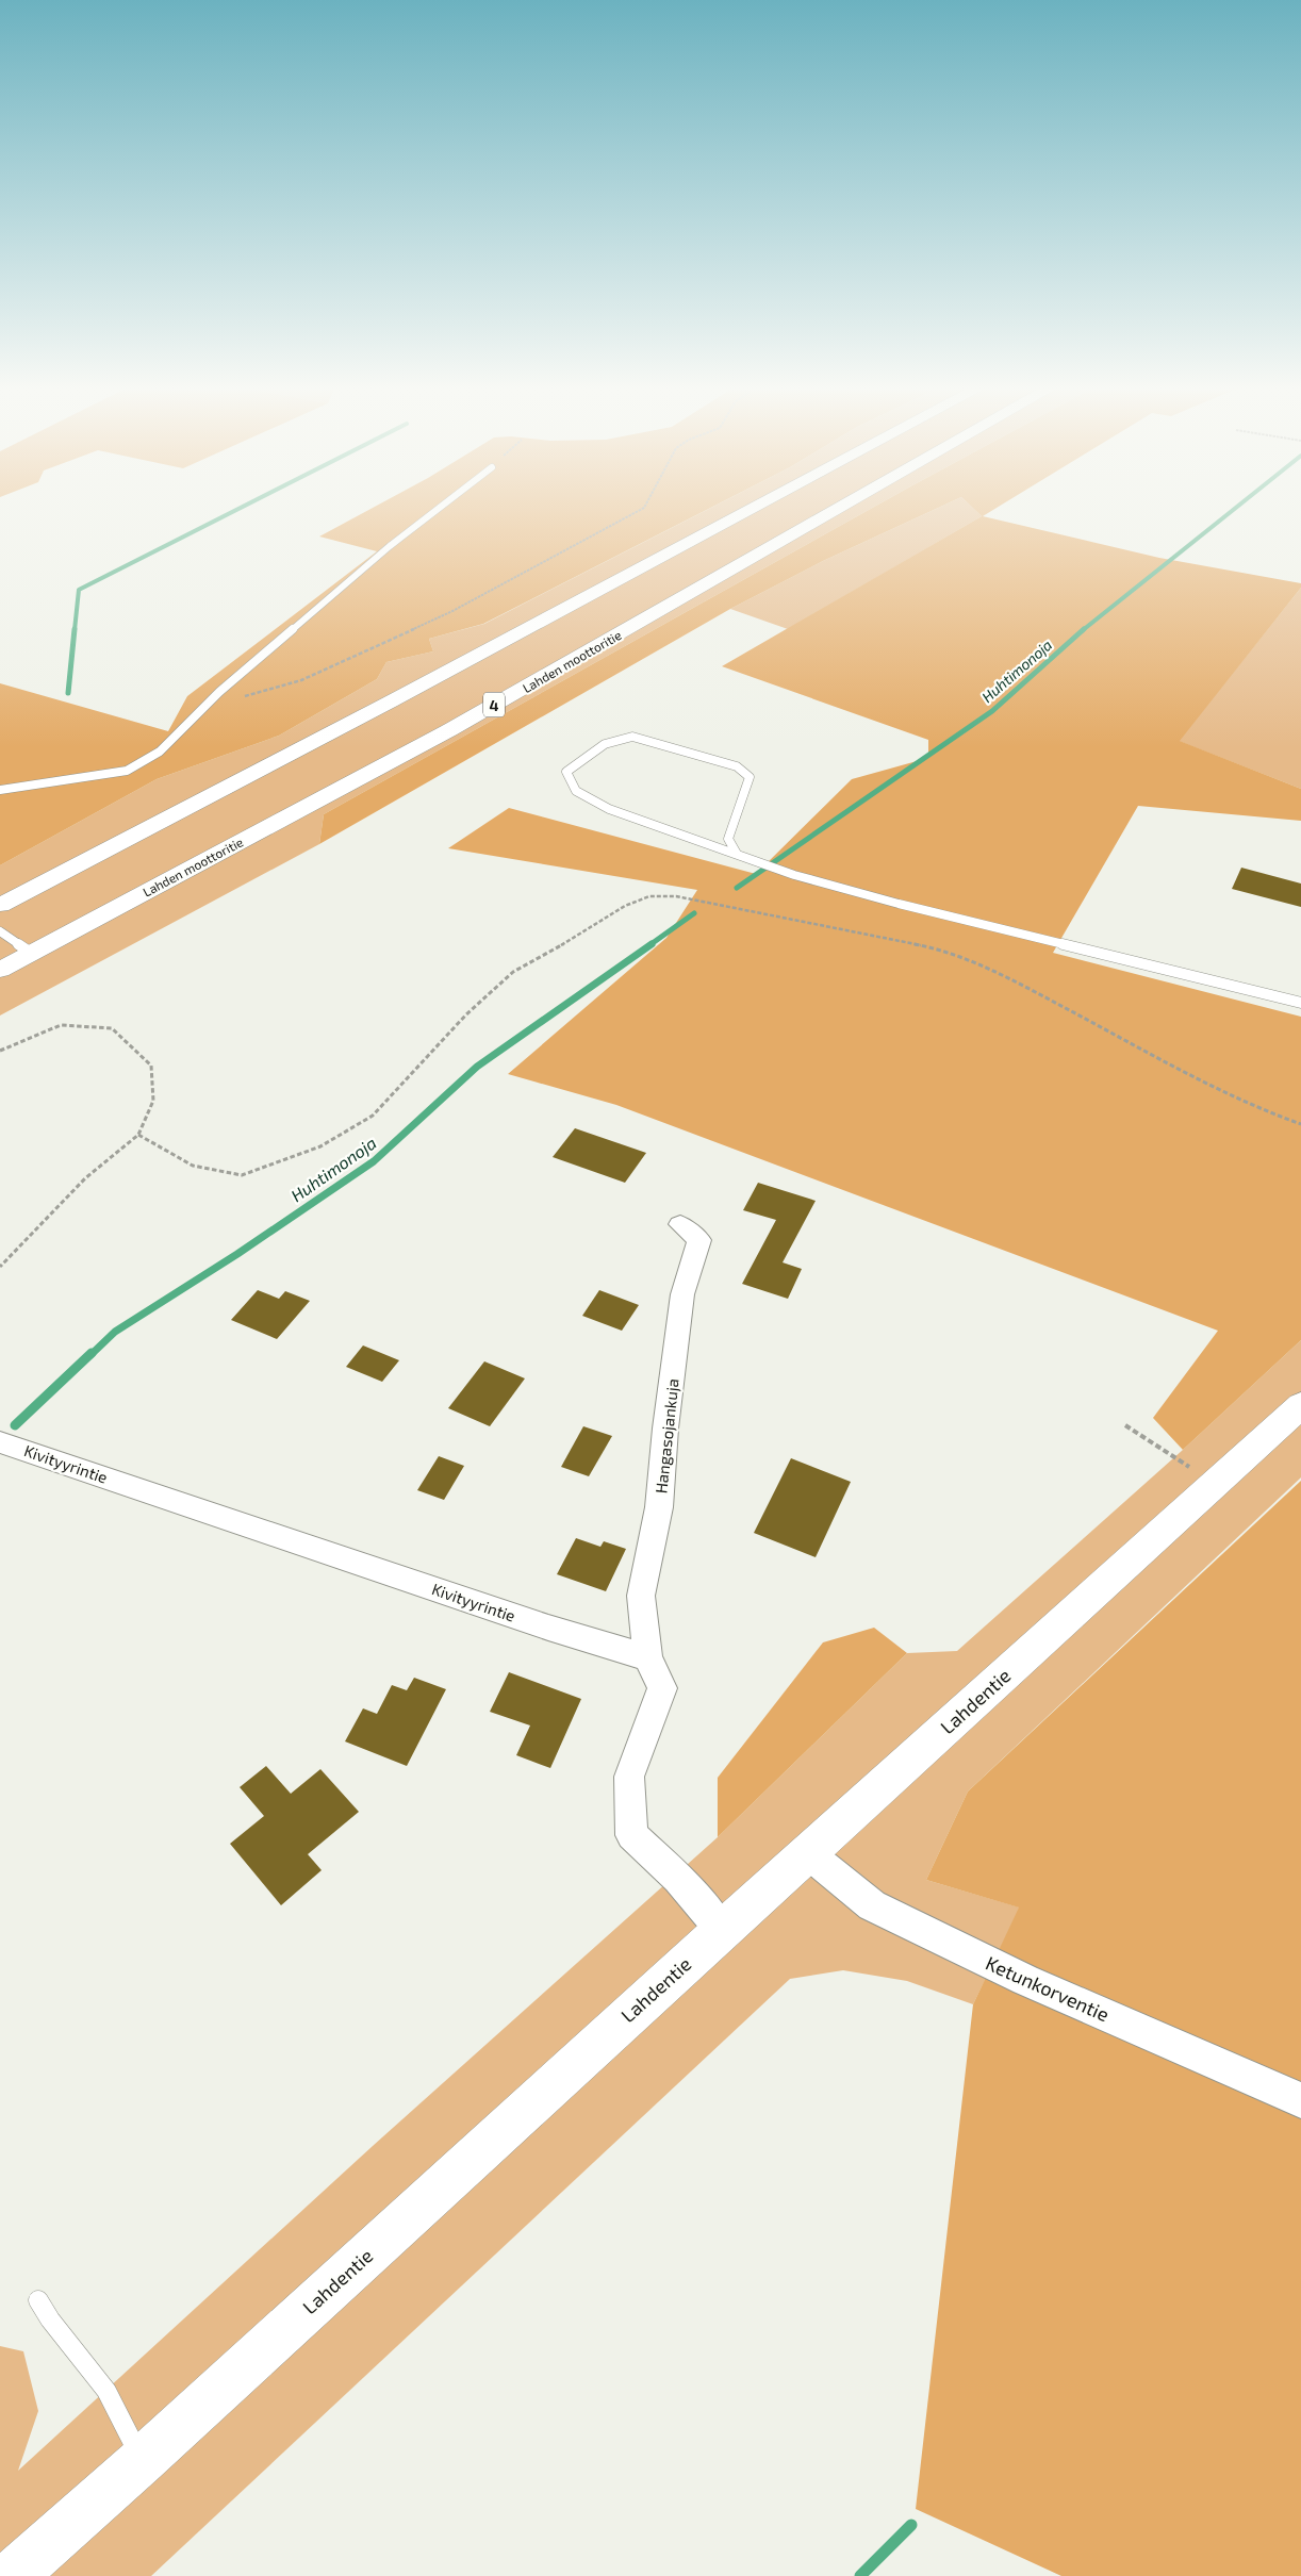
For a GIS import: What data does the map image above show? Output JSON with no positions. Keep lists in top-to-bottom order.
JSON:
{
  "streets": {
    "main road": ["Lahden moottoritie", "4", "Lahdentie"],
    "street": ["Hangasojankuja", "Kivityyrintie", "Ketunkorventie"]
  },
  "crossings": [
    ["Hangasojankuja", "Kivityyrintie"],
    ["Lahdentie", "Ketunkorventie"]
  ],
  "water": ["Huhtimonoja"]
}
